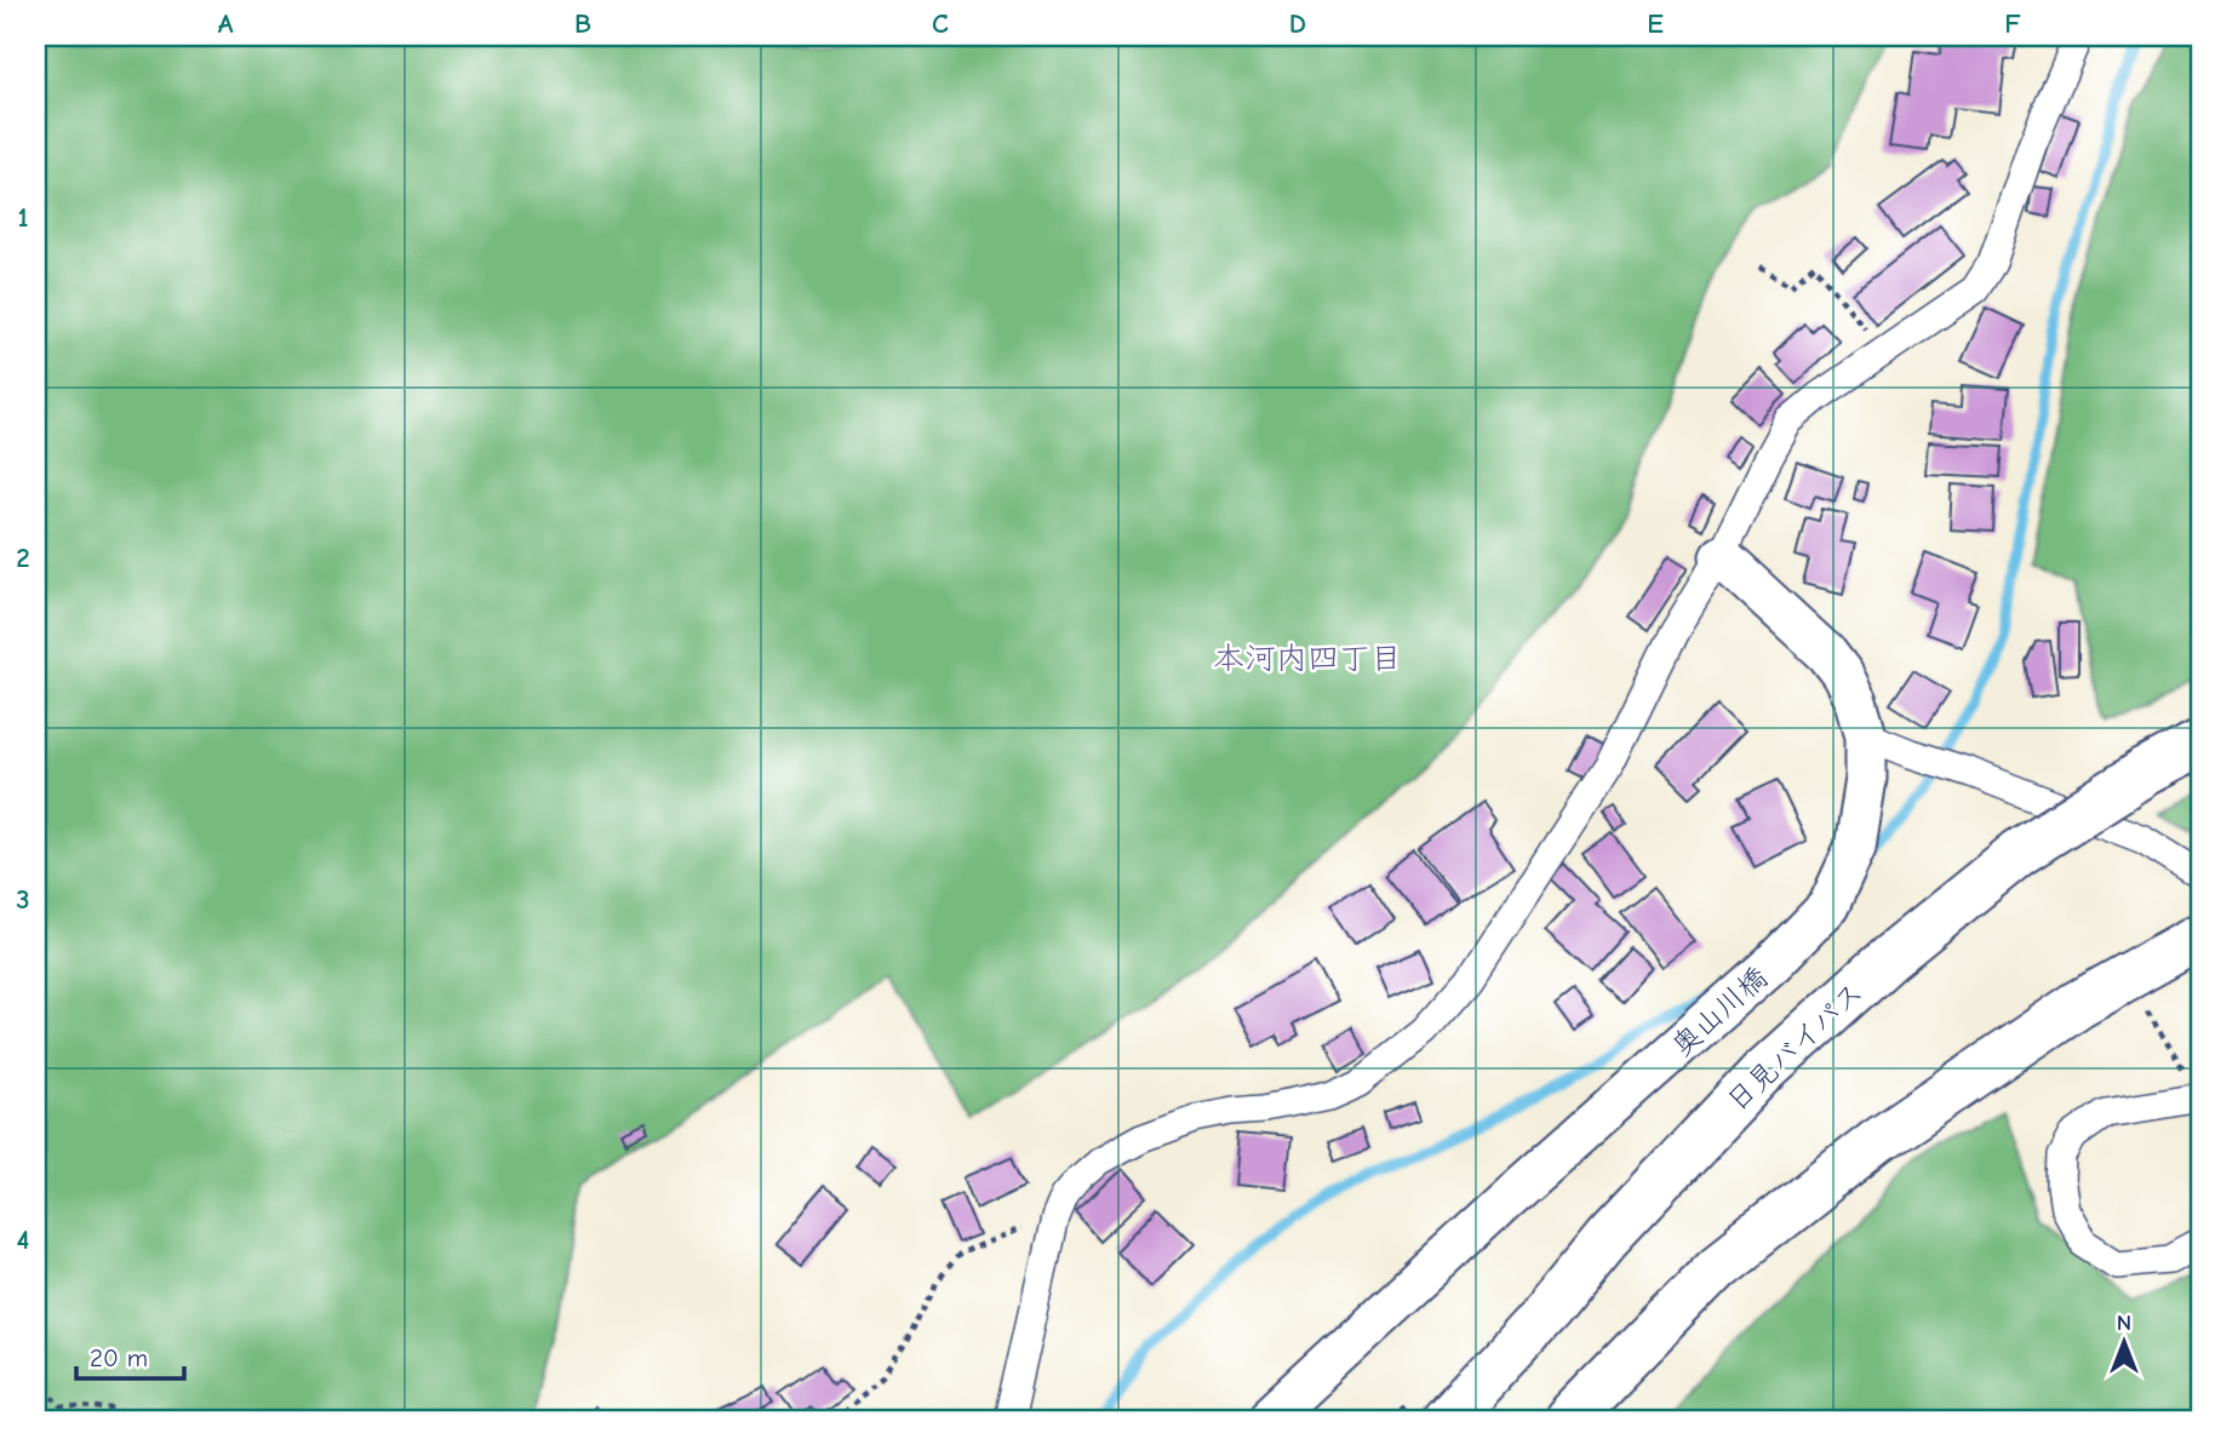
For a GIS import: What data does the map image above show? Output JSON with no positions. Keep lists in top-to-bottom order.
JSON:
{
  "streets": {
    "highway": ["日見バイパス"],
    "street": ["奥山川橋"]
  },
  "districts": ["本河内四丁目"],
  "scale_bar": "20 m",
  "north": "top",
  "grid": {
    "columns": [
      "A",
      "B",
      "C",
      "D",
      "E",
      "F"
    ],
    "rows": [
      "1",
      "2",
      "3",
      "4"
    ]
  }
}
